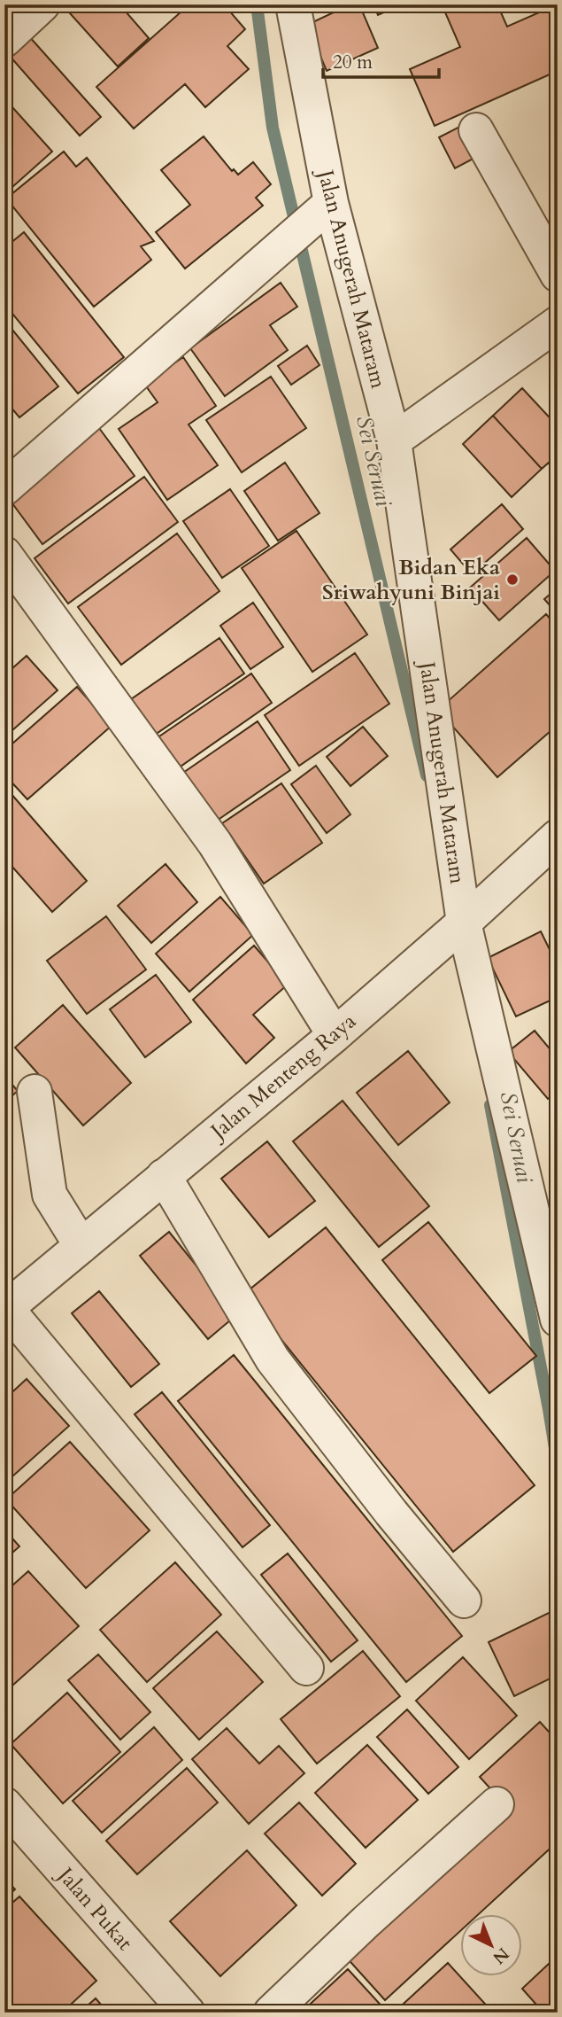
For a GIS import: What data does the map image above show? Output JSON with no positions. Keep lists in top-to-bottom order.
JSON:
{
  "streets": {
    "street": ["Jalan Anugerah Mataram", "Jalan Menteng Raya", "Jalan Pukat"]
  },
  "crossings": [
    ["Jalan Anugerah Mataram", "Jalan Menteng Raya"]
  ],
  "water": ["Sei Seruai"],
  "places": ["Bidan Eka Sriwahyuni Binjai"],
  "scale_bar": "20 m",
  "north": "bottom right"
}
